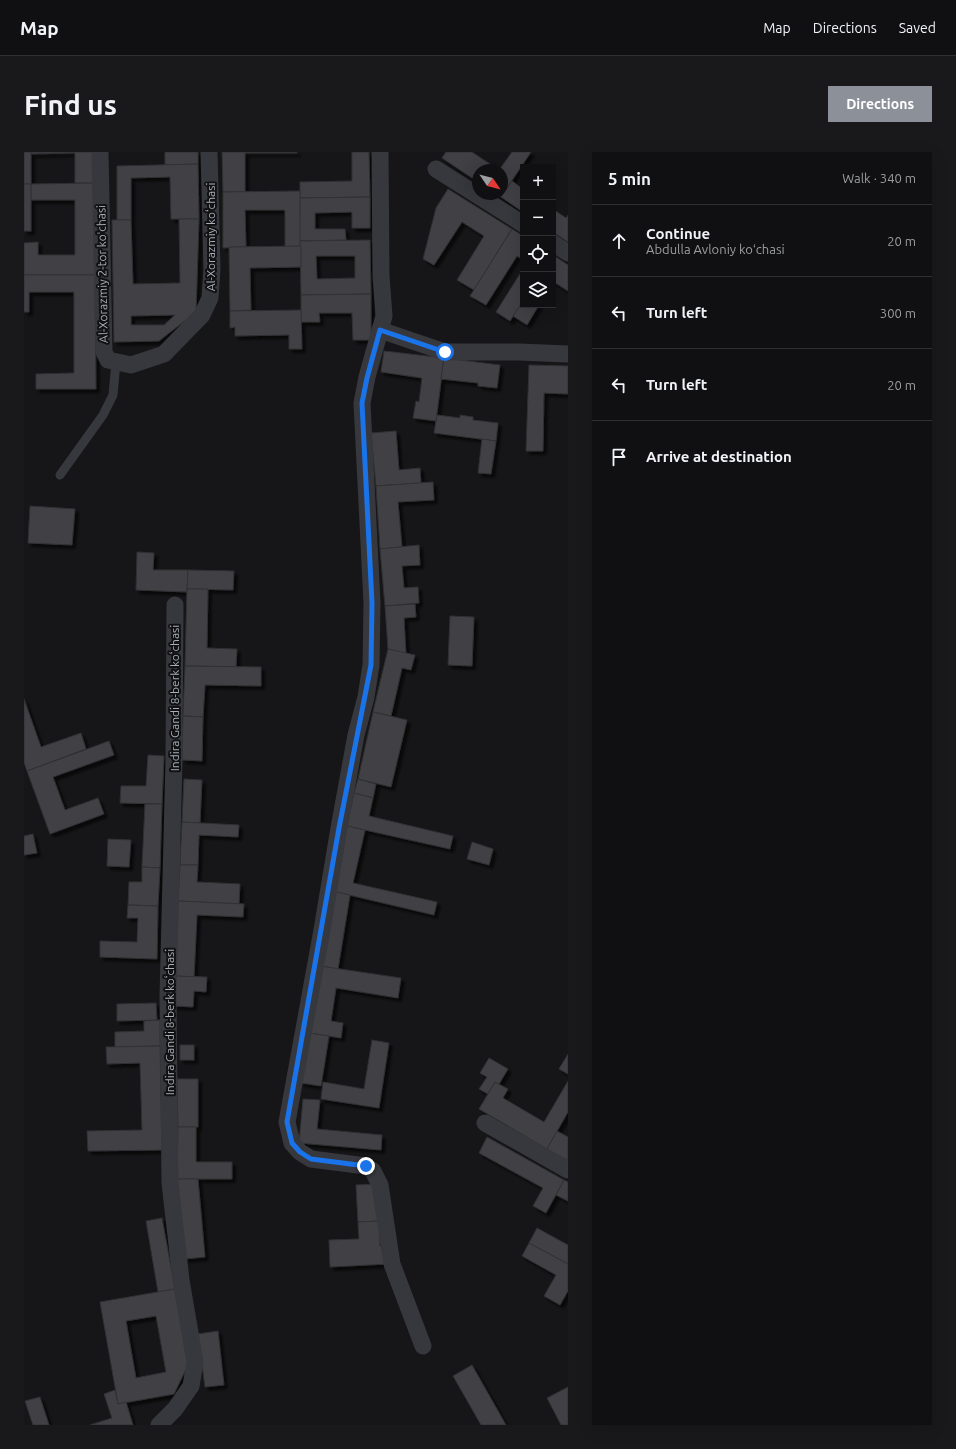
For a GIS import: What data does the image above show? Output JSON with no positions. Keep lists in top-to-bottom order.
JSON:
{
  "streets": {
    "street": ["Al-Xorazmiy koʻchasi", "Al-Xorazmiy 2-tor koʻchasi", "Indira Gandi 8-berk koʻchasi"]
  },
  "crossings": [
    ["Al-Xorazmiy koʻchasi", "Al-Xorazmiy 2-tor koʻchasi"]
  ],
  "north": "bottom right",
  "page": {
    "header": "Map",
    "nav": ["Map", "Directions", "Saved"],
    "buttons": "Directions",
    "title": "Find us",
    "heading": ["5 min", "Walk · 340 m"],
    "map_buttons": ["+", "−"],
    "list": [
      ["Continue", "Abdulla Avloniy koʻchasi", "20 m"],
      ["Turn left", "300 m"],
      ["Turn left", "20 m"],
      "Arrive at destination"
    ]
  }
}
